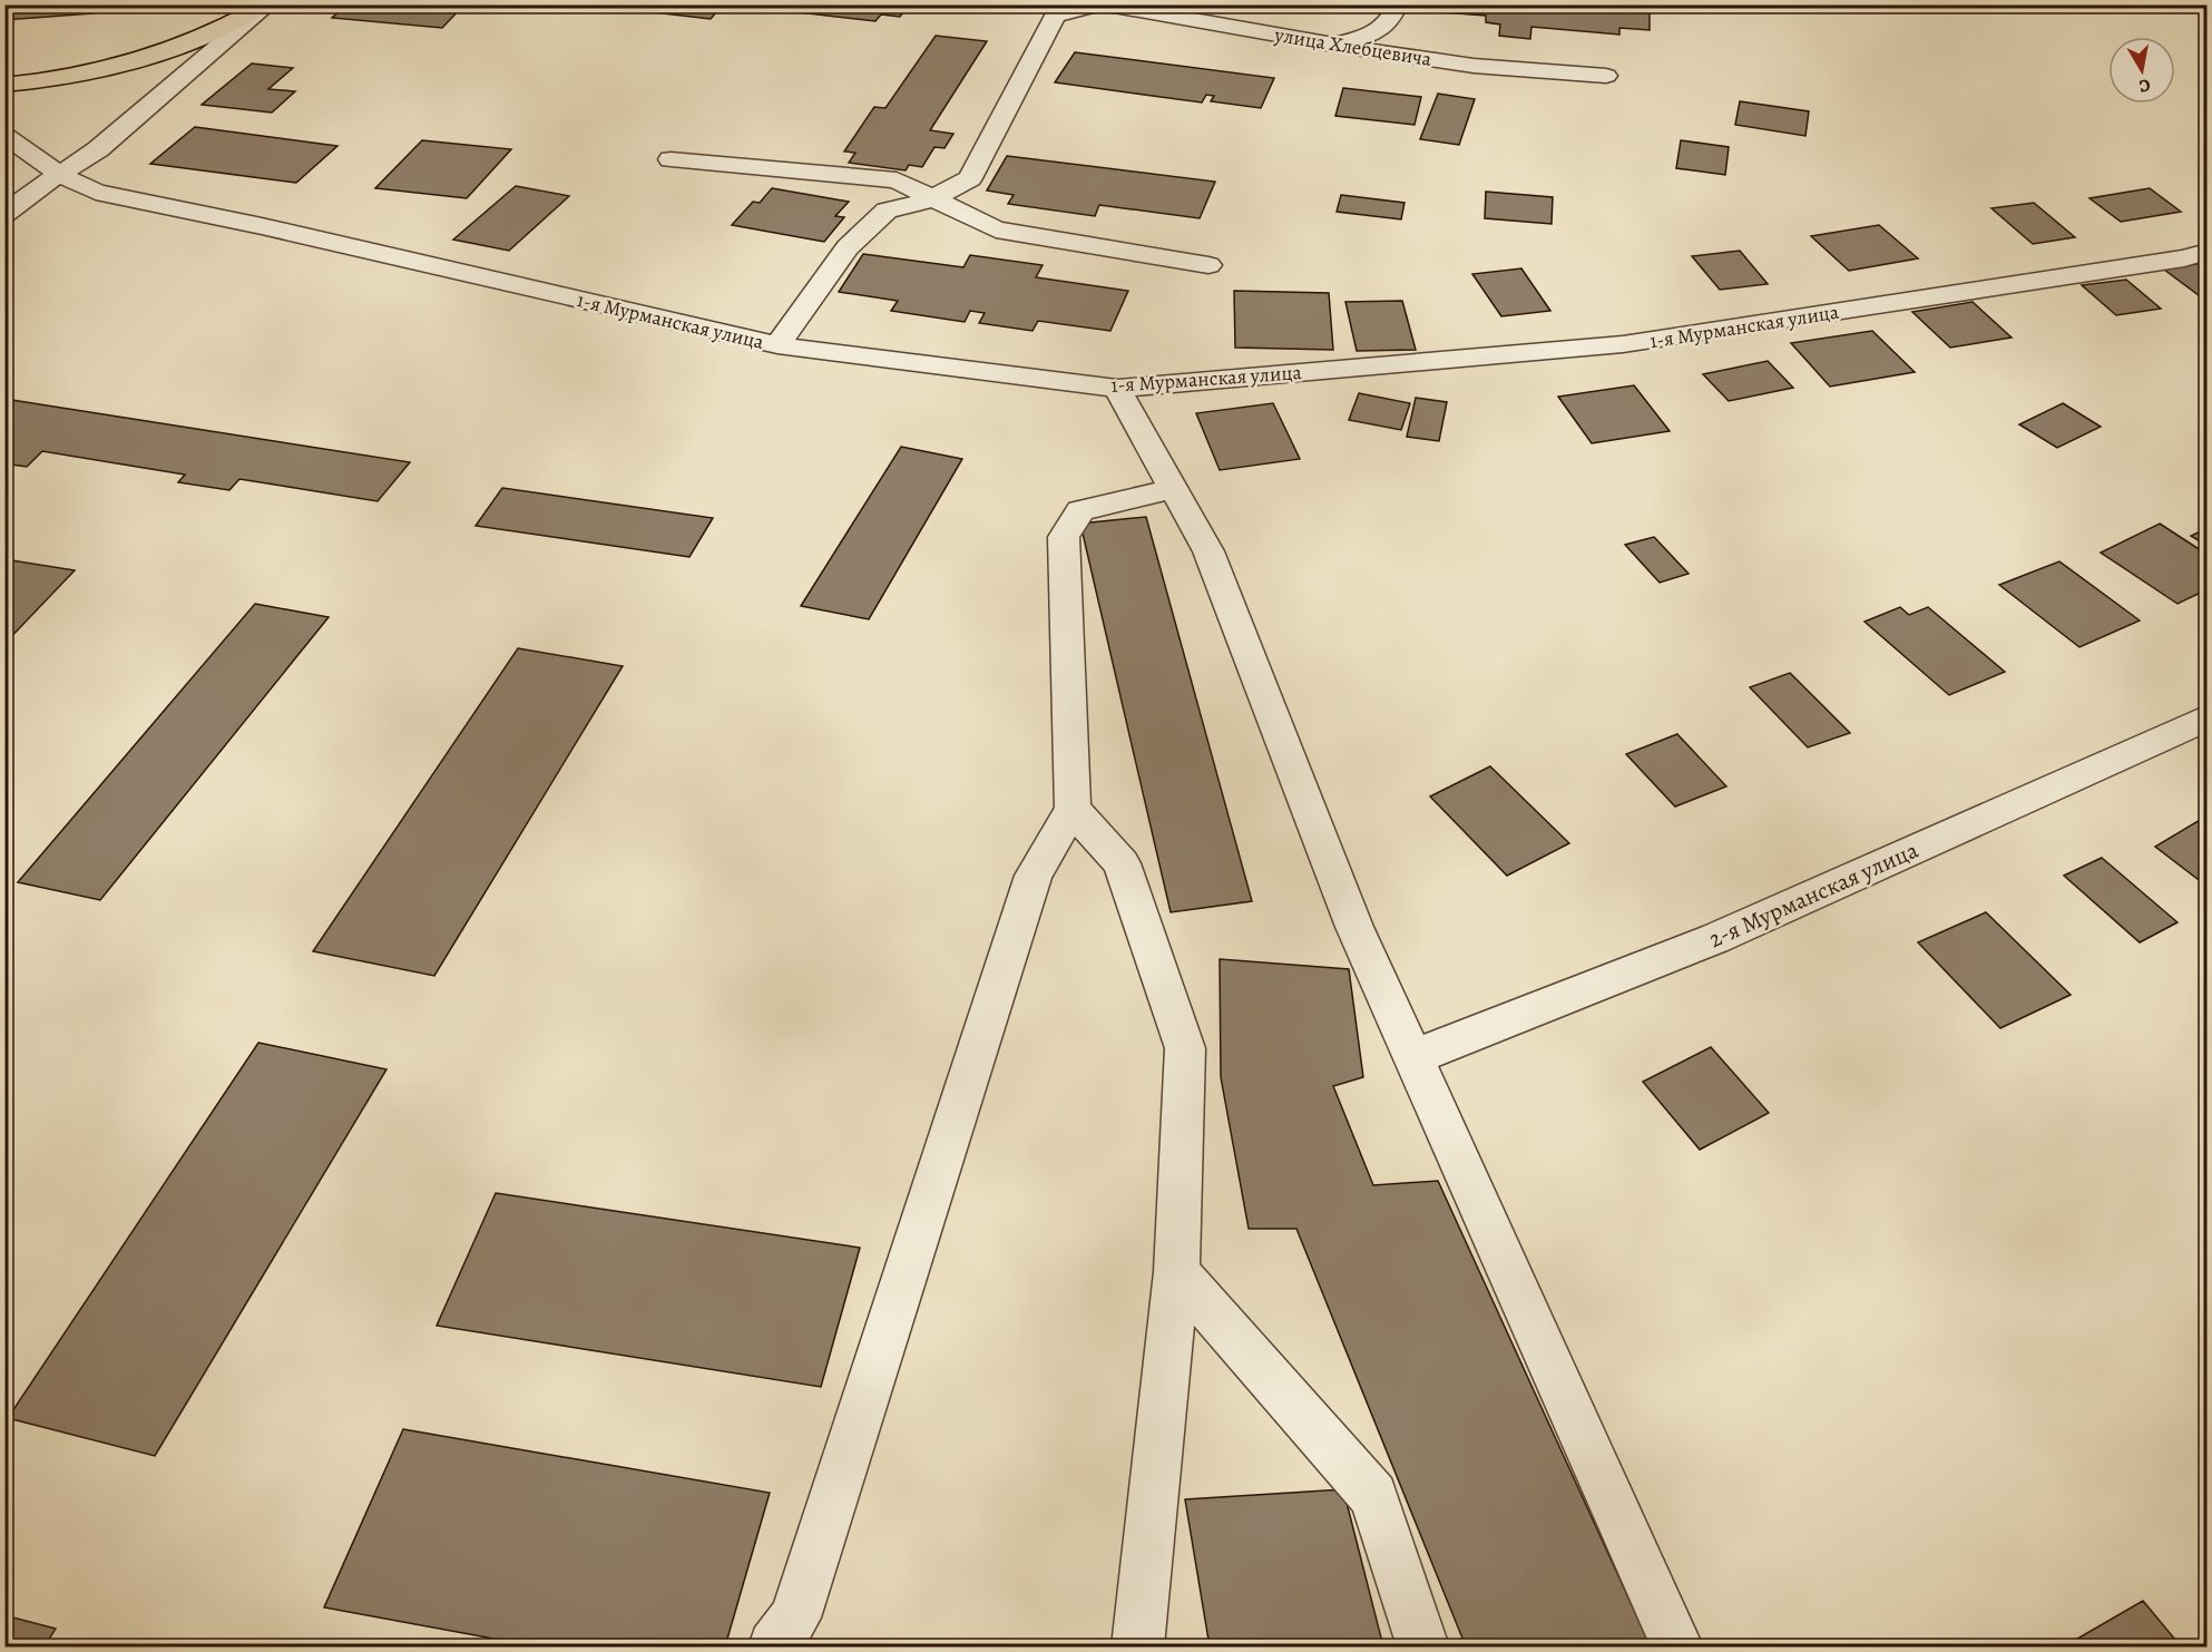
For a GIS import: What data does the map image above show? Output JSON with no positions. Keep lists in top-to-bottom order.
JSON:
{
  "streets": {
    "street": ["улица Хлебцевича", "1-я Мурманская улица", "2-я Мурманская улица"]
  },
  "crossings": [
    ["улица Хлебцевича", "1-я Мурманская улица"]
  ],
  "north": "bottom"
}
